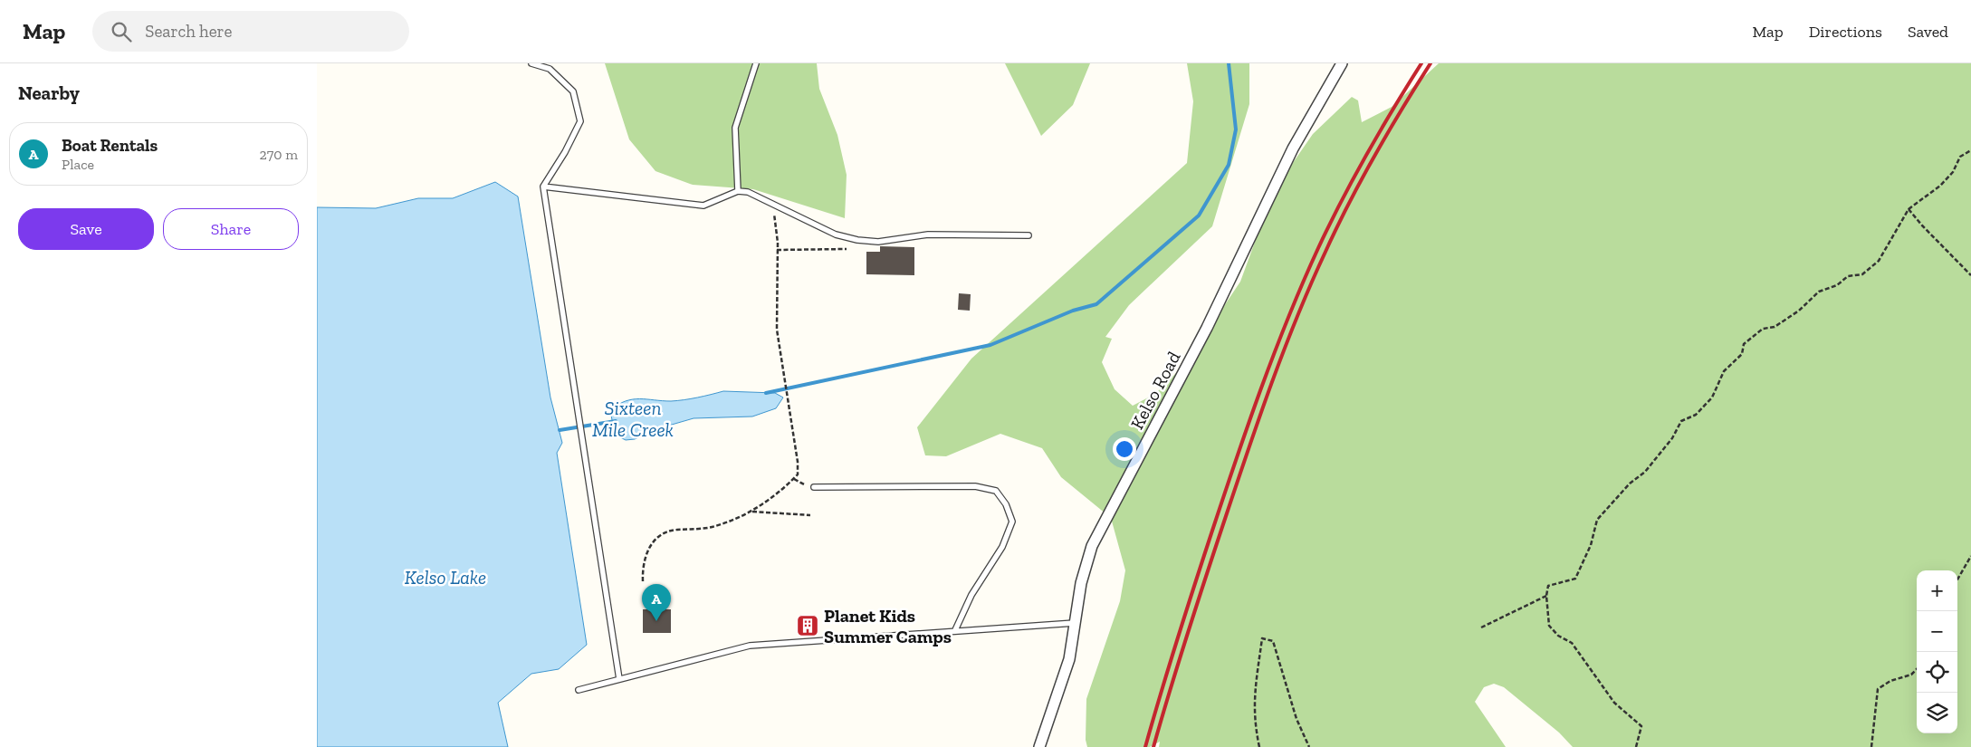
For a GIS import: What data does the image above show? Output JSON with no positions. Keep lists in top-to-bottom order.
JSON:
{
  "streets": {
    "street": ["Kelso Road"]
  },
  "water": ["Sixteen Mile Creek", "Kelso Lake"],
  "places": {
    "building": ["Planet Kids Summer Camps"]
  },
  "page": {
    "header": "Map",
    "search": "Search here",
    "nav": ["Map", "Directions", "Saved"],
    "heading": "Nearby",
    "list": [
      {
        "mark": "A",
        "name": "Boat Rentals",
        "note": "Place",
        "value": "270 m"
      }
    ],
    "buttons": ["Save", "Share"],
    "map_buttons": ["+", "−"],
    "pins": "A"
  }
}
